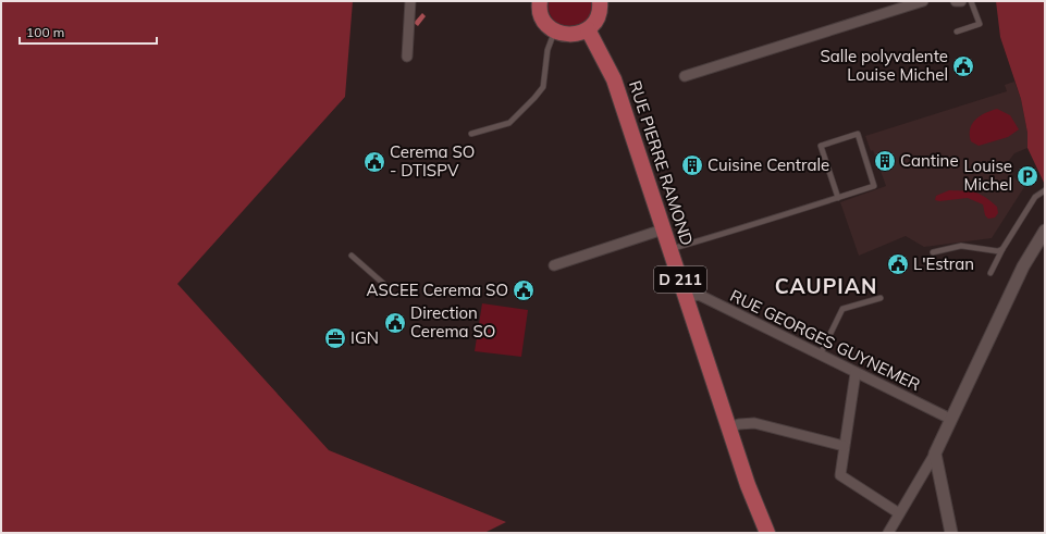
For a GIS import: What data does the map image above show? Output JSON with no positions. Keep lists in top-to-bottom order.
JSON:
{
  "streets": {
    "main road": ["RUE PIERRE RAMOND", "D 211"],
    "street": ["RUE GEORGES GUYNEMER"]
  },
  "crossings": [
    ["RUE PIERRE RAMOND", "RUE GEORGES GUYNEMER"]
  ],
  "districts": ["CAUPIAN"],
  "places": {
    "public building": [
      "Salle polyvalente Louise Michel",
      "Cerema SO - DTISPV",
      "L'Estran",
      "ASCEE Cerema SO",
      "Direction Cerema SO"
    ],
    "building": ["Cantine", "Cuisine Centrale"],
    "parking": ["Louise Michel"],
    "office": ["IGN"]
  },
  "scale_bar": "100 m"
}
